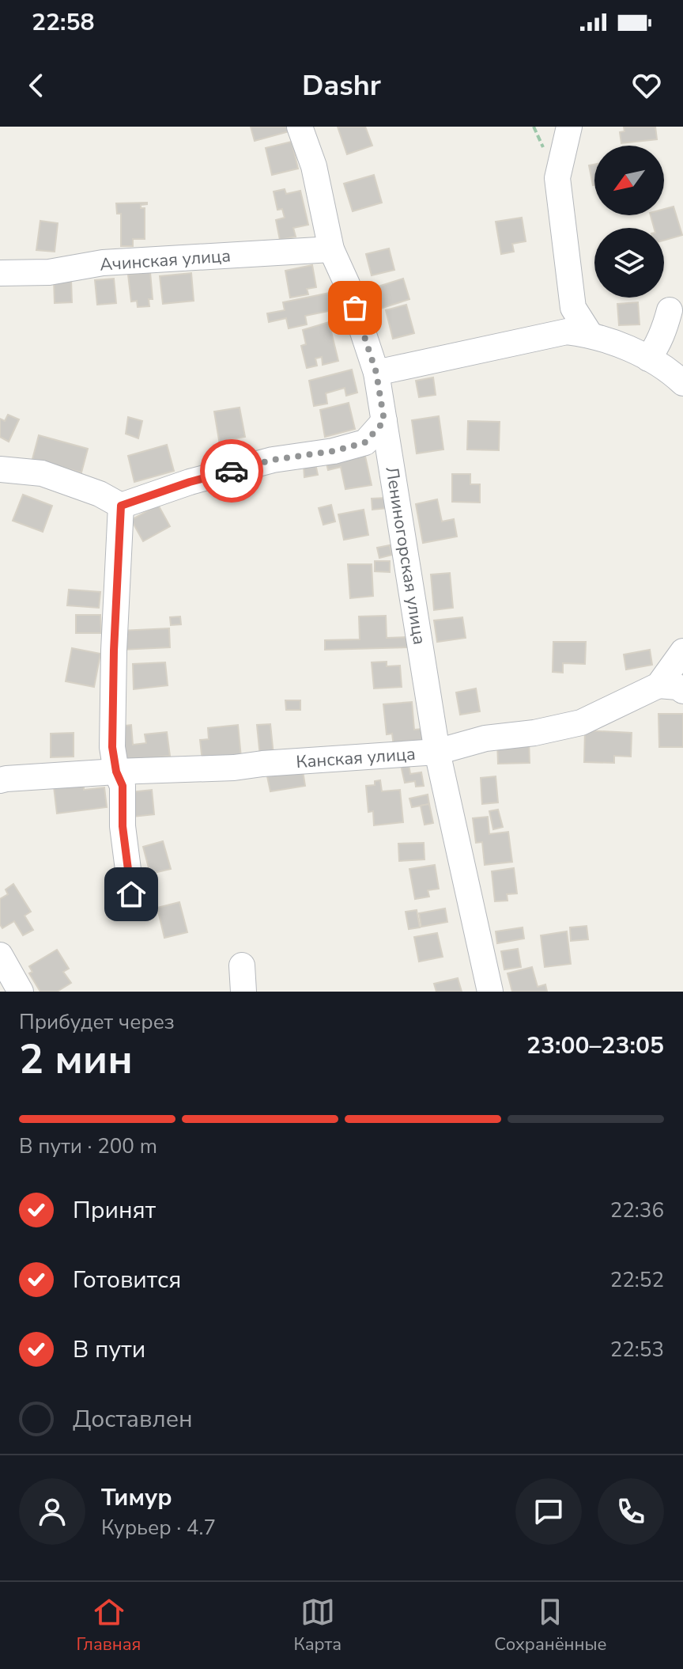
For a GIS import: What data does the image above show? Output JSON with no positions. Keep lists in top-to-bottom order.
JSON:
{
  "streets": {
    "street": ["Ачинская улица", "Лениногорская улица", "Канская улица"]
  },
  "crossings": [
    ["Ачинская улица", "Лениногорская улица"],
    ["Лениногорская улица", "Канская улица"]
  ],
  "north": "bottom left",
  "page": {
    "status": "22:58",
    "header": "Dashr",
    "heading": ["2 мин", "Прибудет через", "23:00–23:05"],
    "panel": ["Тимур", "Курьер · 4.7"],
    "bar": "В пути · 200 m",
    "list": [
      ["Принят", "22:36"],
      ["Готовится", "22:52"],
      ["В пути", "22:53"],
      "Доставлен"
    ],
    "tabs": ["Главная", "Карта", "Сохранённые"]
  }
}
